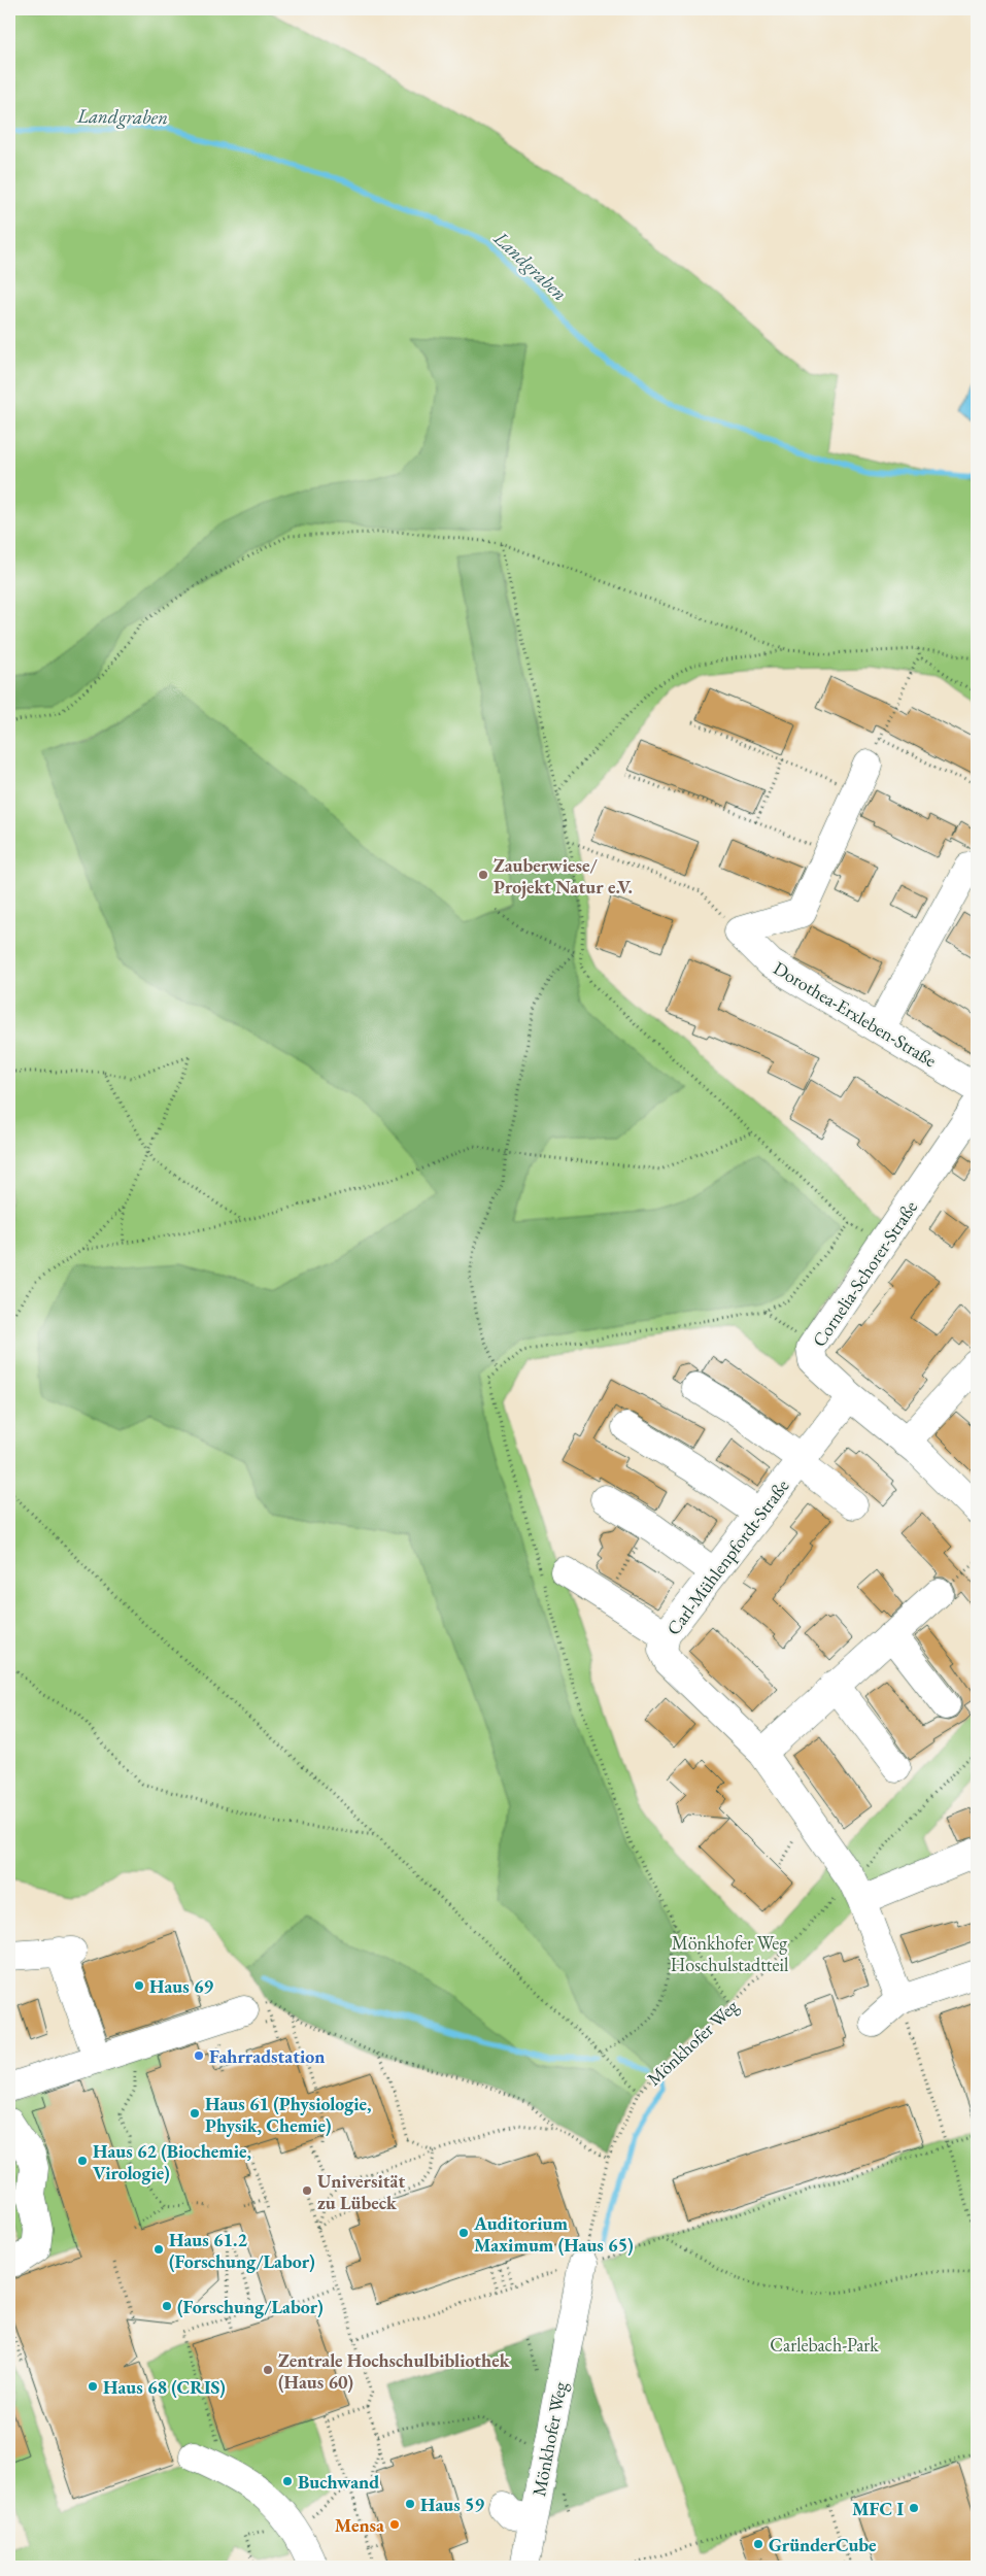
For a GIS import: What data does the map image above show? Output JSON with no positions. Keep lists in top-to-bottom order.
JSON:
{
  "streets": {
    "street": [
      "Dorothea-Erxleben-Straße",
      "Cornelia-Schorer-Straße",
      "Carl-Mühlenpfordt-Straße",
      "Mönkhofer Weg"
    ]
  },
  "crossings": [
    ["Cornelia-Schorer-Straße", "Carl-Mühlenpfordt-Straße"],
    ["Carl-Mühlenpfordt-Straße", "Mönkhofer Weg"]
  ],
  "water": ["Landgraben"],
  "parks": ["Mönkhofer Weg Hoschulstadtteil", "Carlebach-Park"],
  "places": [
    "Zauberwiese/ Projekt Natur e.V.",
    "Haus 69",
    "Fahrradstation",
    "Haus 61 (Physiologie, Physik, Chemie)",
    "Haus 62 (Biochemie, Virologie)",
    "Universität zu Lübeck",
    "Auditorium Maximum (Haus 65)",
    "Haus 61.2 (Forschung/Labor)",
    "(Forschung/Labor)",
    "Zentrale Hochschulbibliothek (Haus 60)",
    "Haus 68 (CRIS)",
    "Buchwand",
    "Haus 59",
    "MFC I",
    "Mensa",
    "GründerCube"
  ]
}
